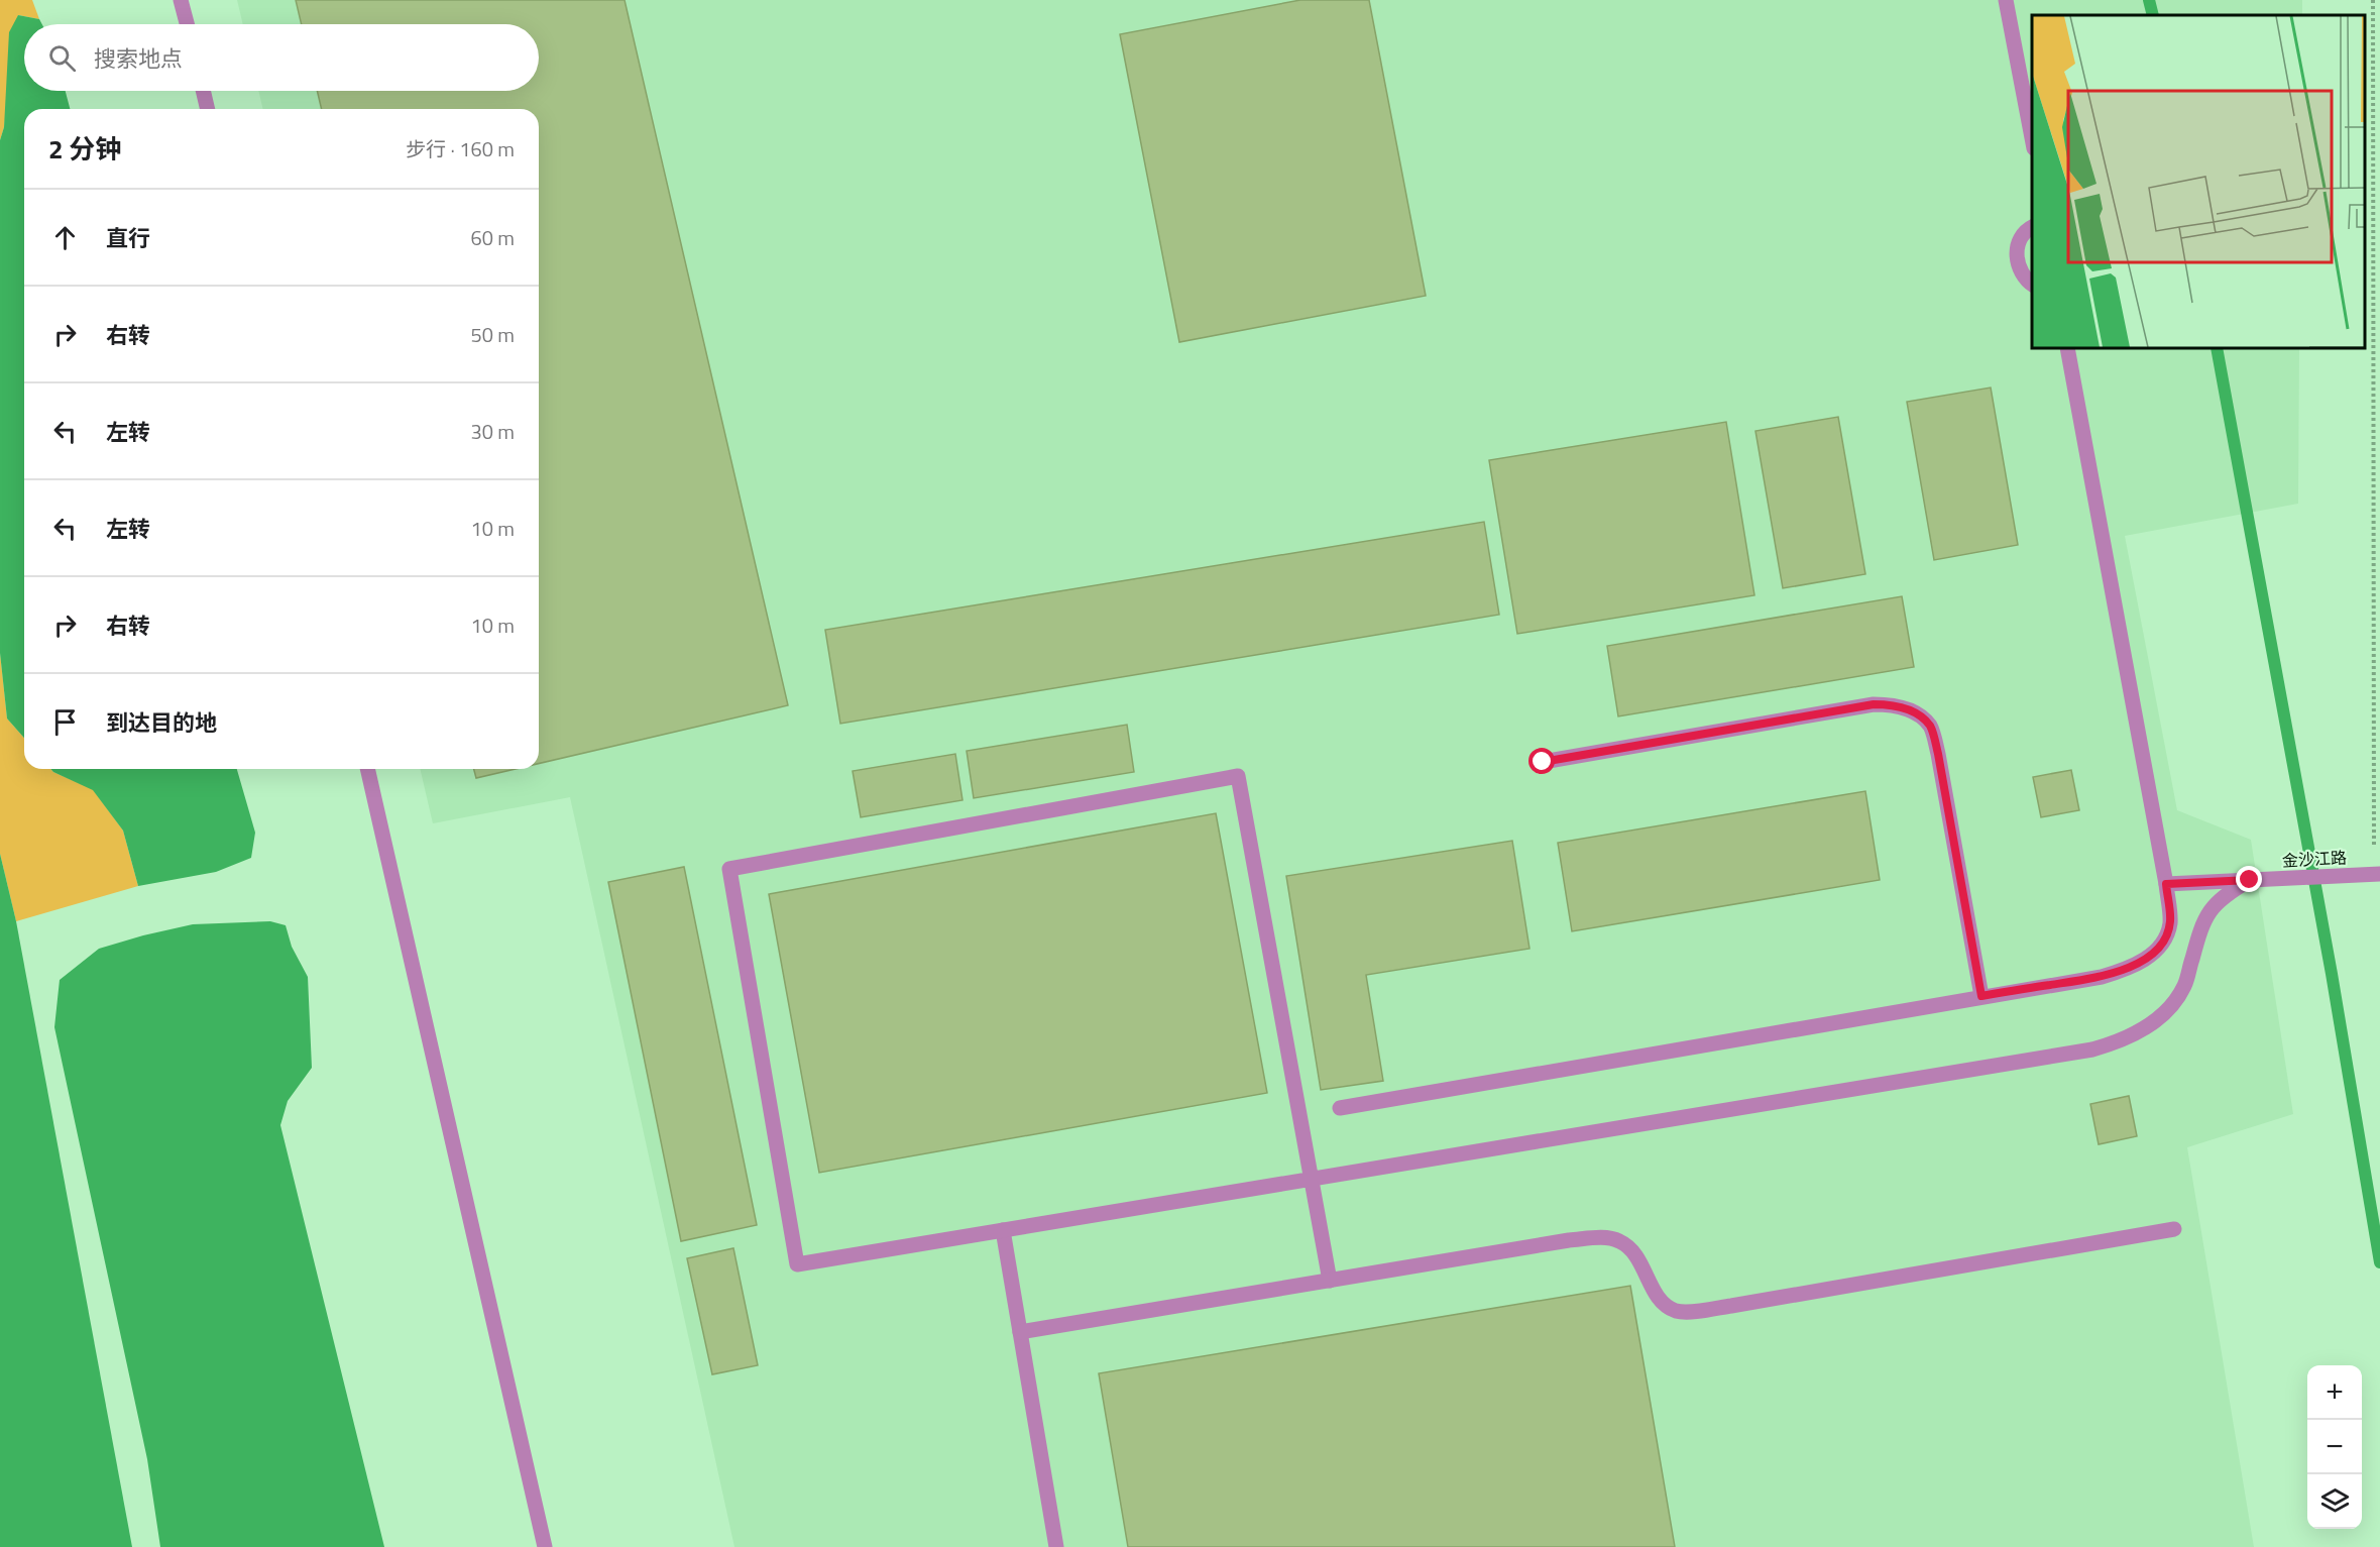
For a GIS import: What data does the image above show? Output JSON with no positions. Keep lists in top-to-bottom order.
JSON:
{
  "streets": {
    "street": ["金沙江路"]
  },
  "page": {
    "search": "搜索地点",
    "heading": ["2 分钟", "步行 · 160 m"],
    "list": [
      ["直行", "60 m"],
      ["右转", "50 m"],
      ["左转", "30 m"],
      ["左转", "10 m"],
      ["右转", "10 m"],
      "到达目的地"
    ],
    "map_buttons": ["+", "−"]
  }
}
